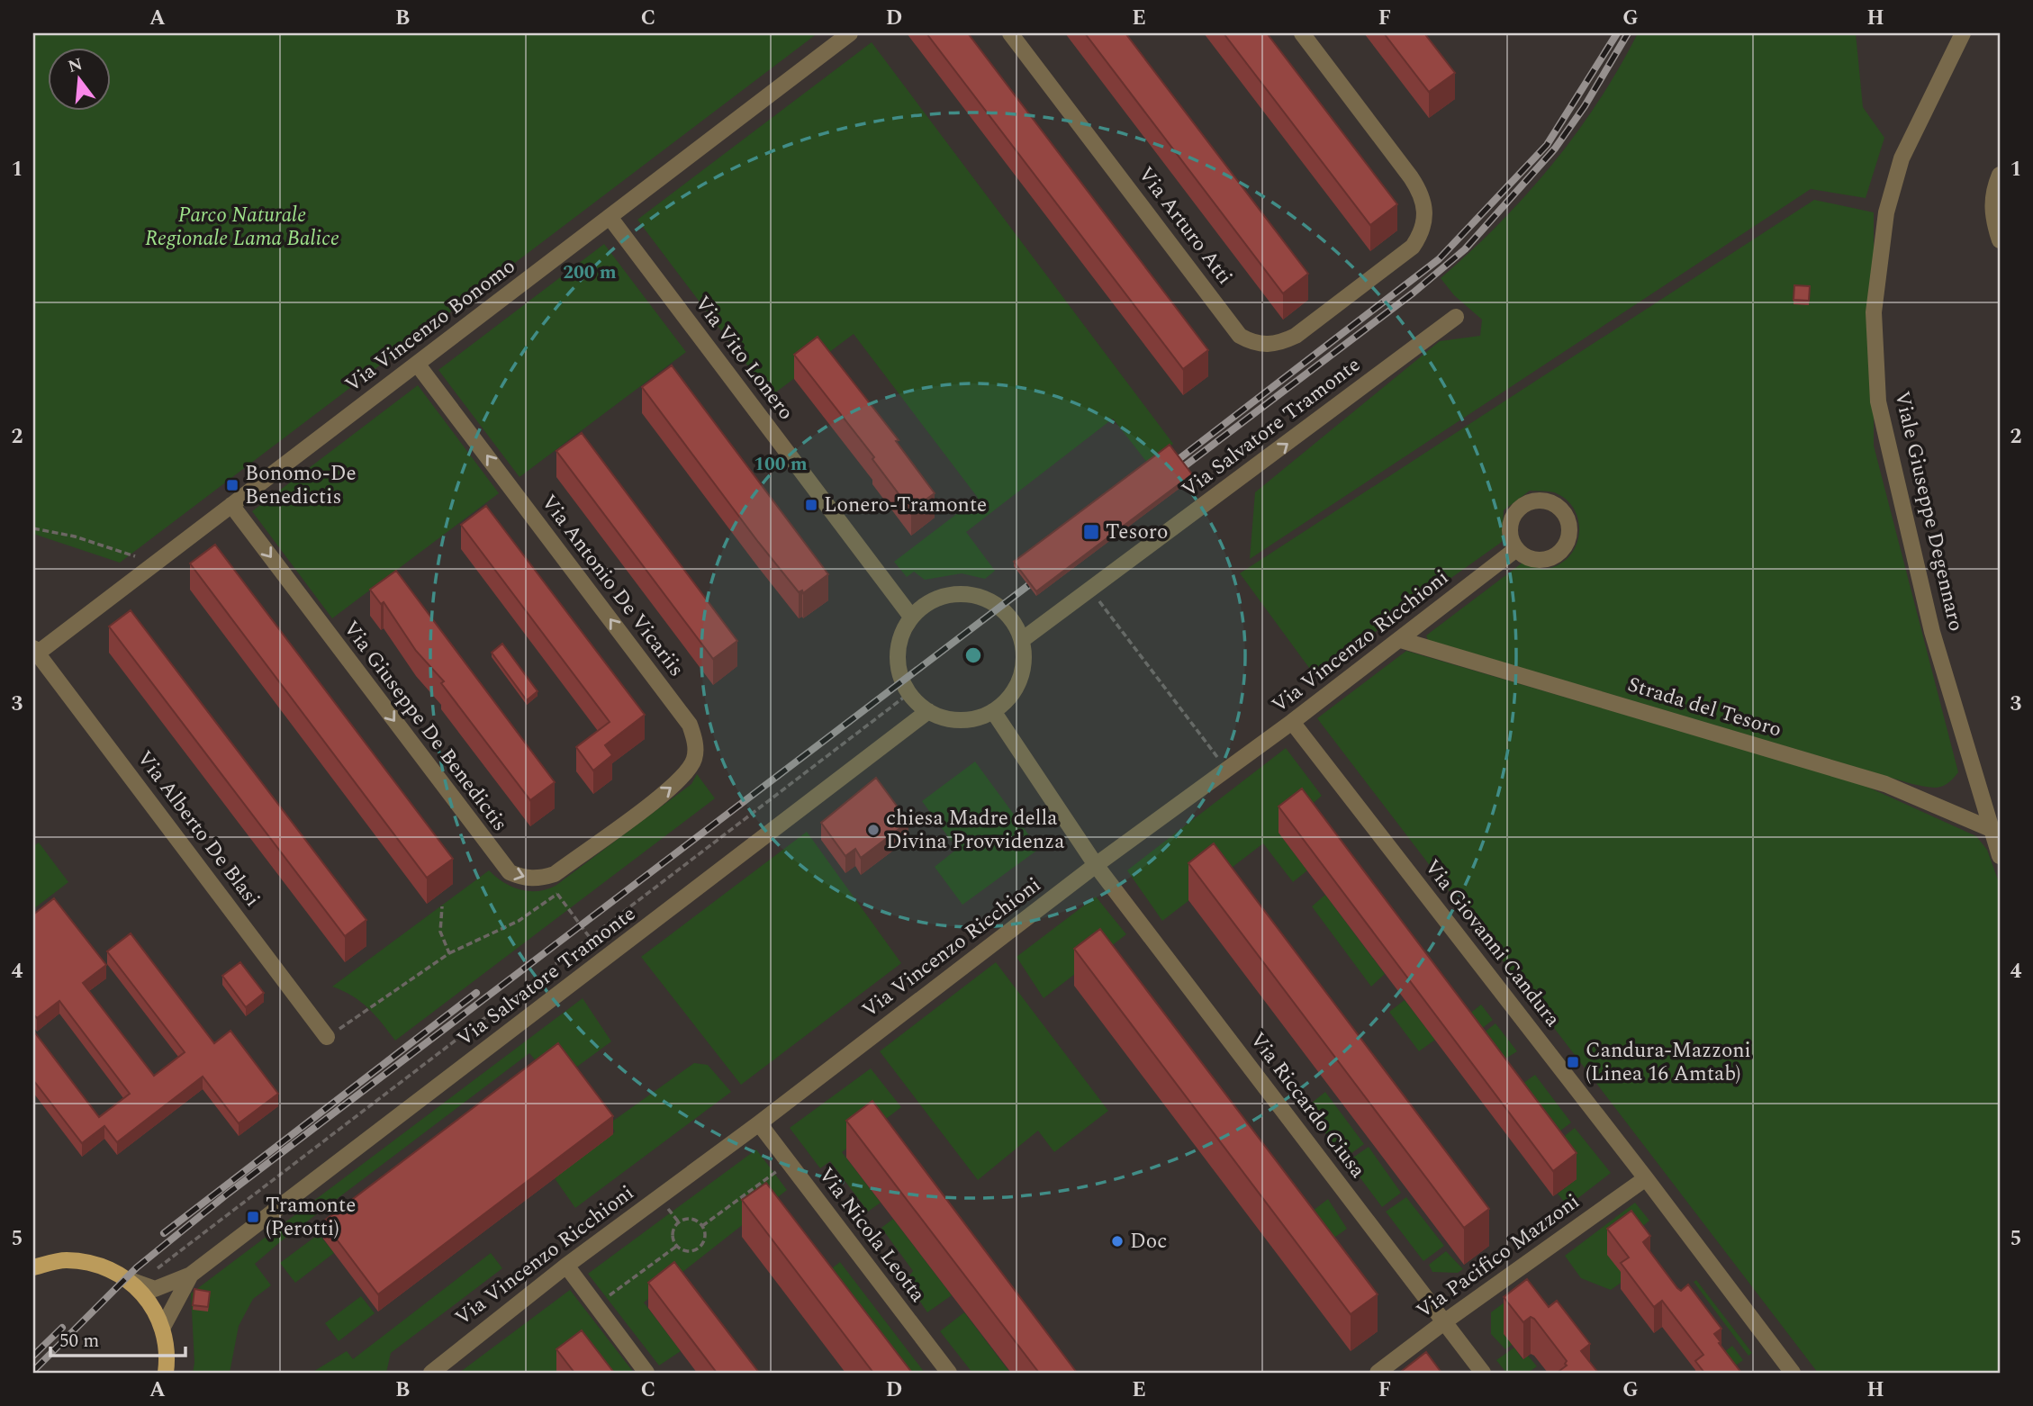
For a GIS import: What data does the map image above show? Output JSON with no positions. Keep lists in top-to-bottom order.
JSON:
{
  "streets": {
    "street": [
      "Via Arturo Atti",
      "Via Vincenzo Bonomo",
      "Via Vito Lonero",
      "Via Salvatore Tramonte",
      "Viale Giuseppe Degennaro",
      "Via Antonio De Vicariis",
      "Via Vincenzo Ricchioni",
      "Strada del Tesoro",
      "Via Giuseppe De Benedictis",
      "Via Alberto De Blasi",
      "Via Giovanni Candura",
      "Via Riccardo Ciusa",
      "Via Nicola Leotta",
      "Via Pacifico Mazzoni"
    ]
  },
  "crossings": [
    ["Via Vincenzo Bonomo", "Via Vito Lonero"],
    ["Via Vincenzo Bonomo", "Via Antonio De Vicariis"],
    ["Via Vincenzo Bonomo", "Via Giuseppe De Benedictis"],
    ["Via Vincenzo Bonomo", "Via Alberto De Blasi"],
    ["Via Vito Lonero", "Via Salvatore Tramonte"],
    ["Via Vito Lonero", "Via Riccardo Ciusa"],
    ["Via Salvatore Tramonte", "Via Riccardo Ciusa"],
    ["Viale Giuseppe Degennaro", "Strada del Tesoro"],
    ["Via Antonio De Vicariis", "Via Giuseppe De Benedictis"],
    ["Via Vincenzo Ricchioni", "Strada del Tesoro"],
    ["Via Vincenzo Ricchioni", "Via Giovanni Candura"],
    ["Via Vincenzo Ricchioni", "Via Riccardo Ciusa"],
    ["Via Vincenzo Ricchioni", "Via Nicola Leotta"],
    ["Via Giovanni Candura", "Via Pacifico Mazzoni"],
    ["Via Riccardo Ciusa", "Via Pacifico Mazzoni"]
  ],
  "one_way": ["Via Giuseppe De Benedictis"],
  "parks": ["Parco Naturale Regionale Lama Balice"],
  "places": {
    "transit": [
      "Bonomo-De Benedictis",
      "Lonero-Tramonte",
      "Tesoro",
      "Candura-Mazzoni (Linea 16 Amtab)",
      "Tramonte (Perotti)"
    ],
    "other": ["chiesa Madre della Divina Provvidenza", "Doc"]
  },
  "scale_bar": "50 m",
  "north": "top",
  "grid": {
    "columns": [
      "A",
      "B",
      "C",
      "D",
      "E",
      "F",
      "G",
      "H"
    ],
    "rows": [
      "1",
      "2",
      "3",
      "4",
      "5"
    ]
  },
  "rings": ["200 m", "100 m"]
}
